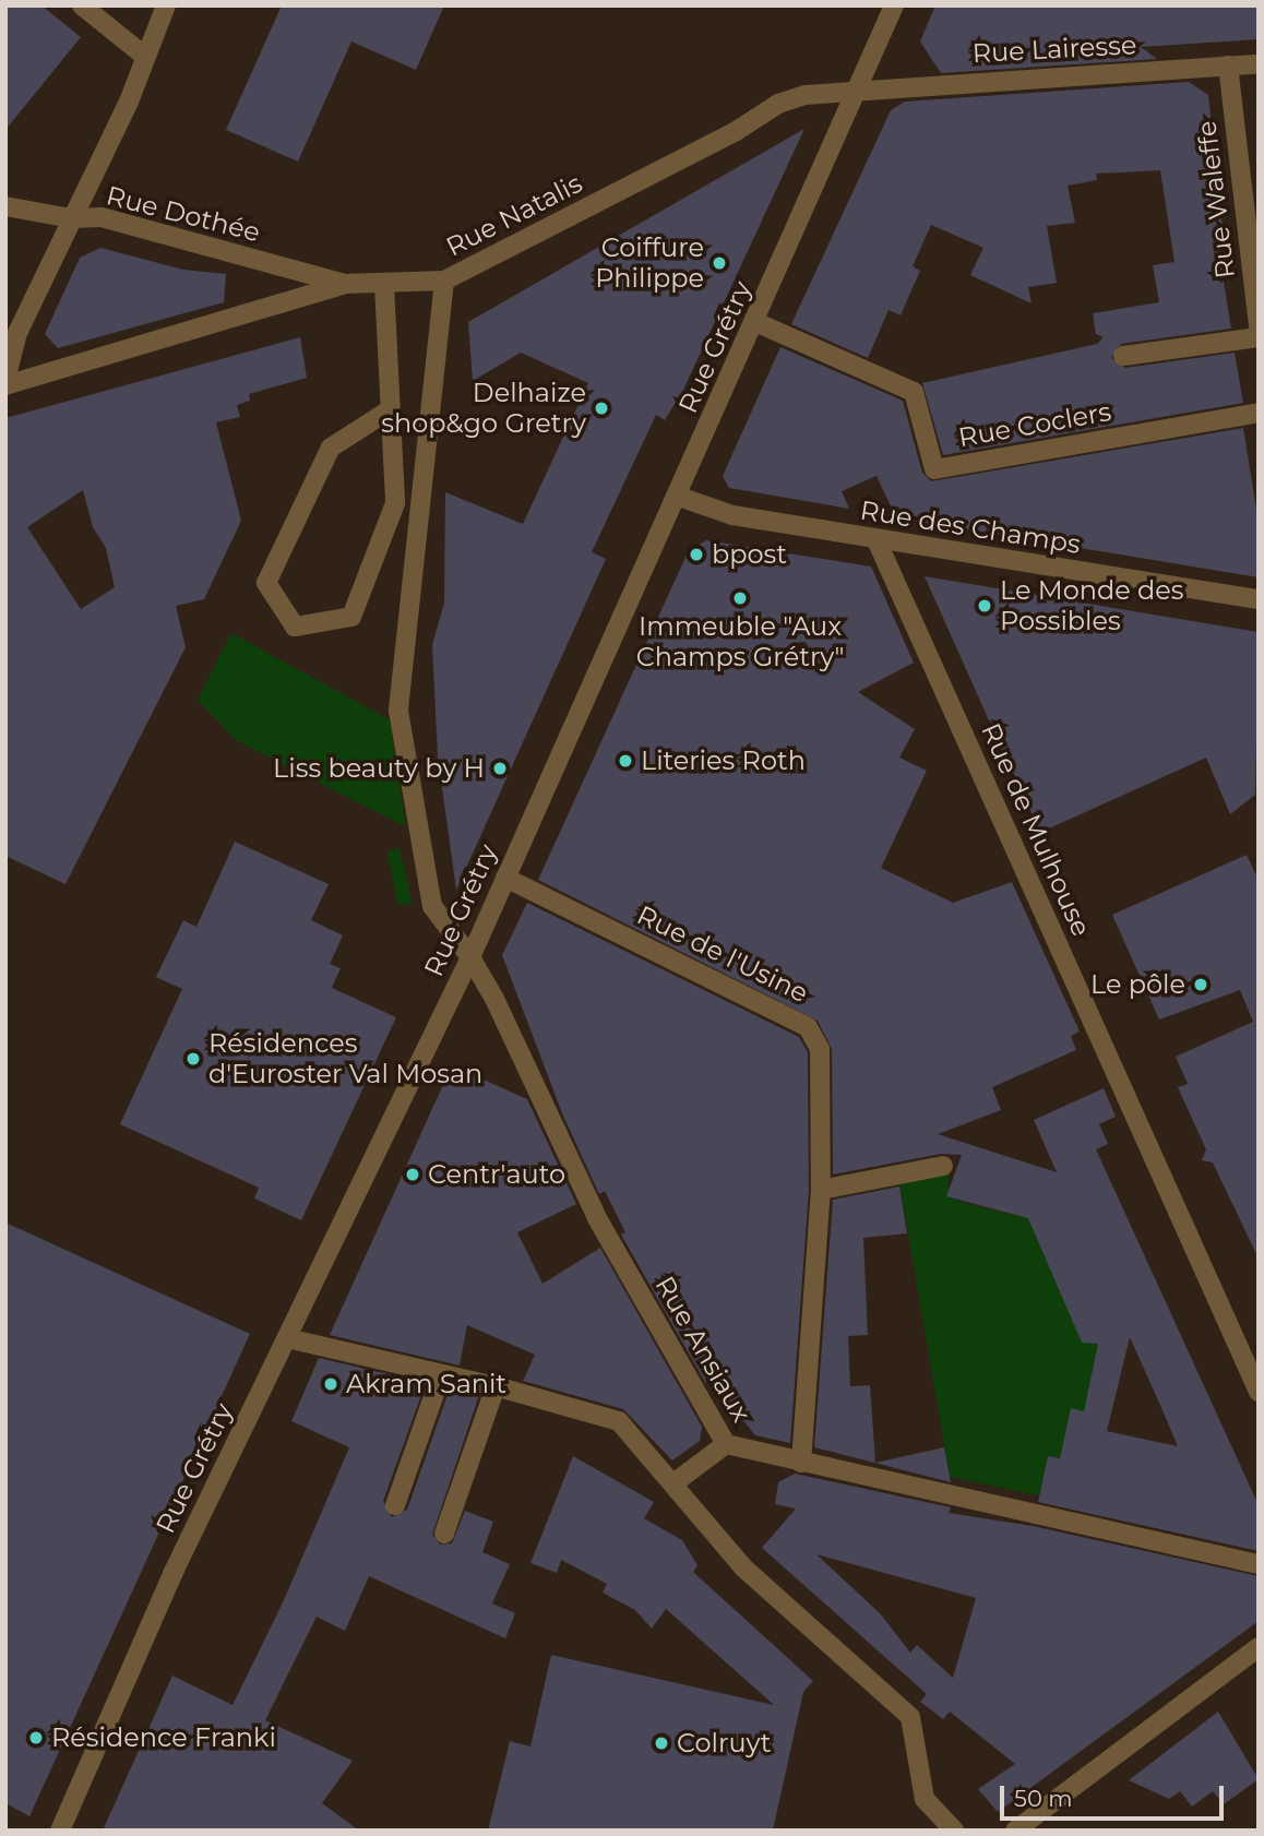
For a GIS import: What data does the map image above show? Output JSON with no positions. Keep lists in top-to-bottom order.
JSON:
{
  "streets": {
    "street": [
      "Rue Lairesse",
      "Rue Waleffe",
      "Rue Dothée",
      "Rue Natalis",
      "Rue Grétry",
      "Rue Coclers",
      "Rue des Champs",
      "Rue de Mulhouse",
      "Rue de l'Usine",
      "Rue Ansiaux"
    ]
  },
  "crossings": [
    ["Rue Lairesse", "Rue Waleffe"],
    ["Rue Lairesse", "Rue Natalis"],
    ["Rue Lairesse", "Rue Grétry"],
    ["Rue Dothée", "Rue Natalis"],
    ["Rue Natalis", "Rue Grétry"],
    ["Rue Natalis", "Rue Ansiaux"],
    ["Rue Grétry", "Rue Coclers"],
    ["Rue Grétry", "Rue des Champs"],
    ["Rue Grétry", "Rue de l'Usine"],
    ["Rue Grétry", "Rue Ansiaux"],
    ["Rue des Champs", "Rue de Mulhouse"],
    ["Rue de l'Usine", "Rue Ansiaux"]
  ],
  "places": [
    "Coiffure Philippe",
    "Delhaize shop&go Gretry",
    "bpost",
    "Immeuble \"Aux Champs Grétry\"",
    "Le Monde des Possibles",
    "Literies Roth",
    "Liss beauty by H",
    "Le pôle",
    "Résidences d'Euroster Val Mosan",
    "Centr'auto",
    "Akram Sanit",
    "Résidence Franki",
    "Colruyt"
  ],
  "scale_bar": "50 m"
}
